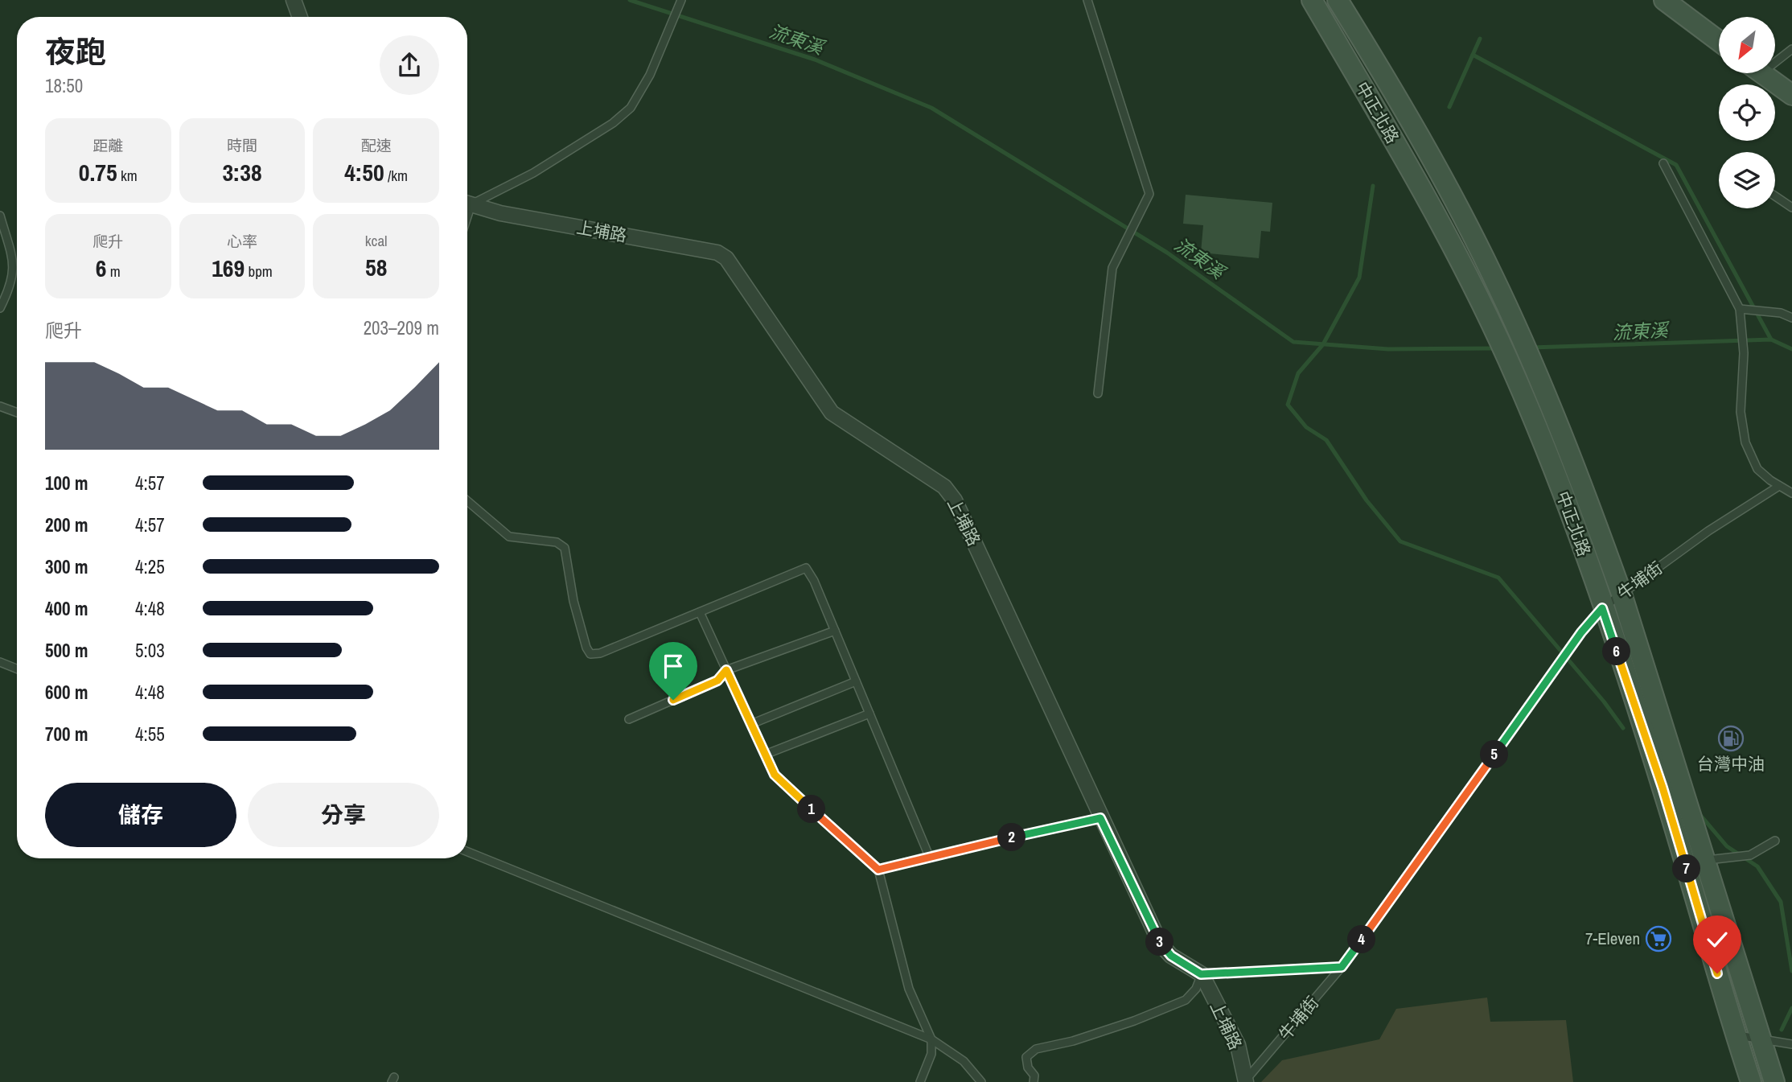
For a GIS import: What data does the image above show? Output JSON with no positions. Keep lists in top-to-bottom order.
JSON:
{
  "streets": {
    "main road": ["中正北路"],
    "street": ["上埔路"],
    "lane": ["牛埔街"]
  },
  "crossings": [
    ["中正北路", "牛埔街"],
    ["上埔路", "牛埔街"]
  ],
  "water": ["流東溪"],
  "places": {
    "fuel station": ["台灣中油"],
    "supermarket": ["7-Eleven"]
  },
  "north": "bottom left",
  "page": {
    "heading": ["夜跑", "18:50"],
    "stats": [
      ["距離", "0.75 km"],
      ["時間", "3:38"],
      ["配速", "4:50 /km"],
      ["爬升", "6 m"],
      ["心率", "169 bpm"],
      ["kcal", "58"]
    ],
    "chart": ["爬升", "203–209 m"],
    "list": [
      {
        "name": "100 m",
        "note": "4:57"
      },
      {
        "name": "200 m",
        "note": "4:57"
      },
      {
        "name": "300 m",
        "note": "4:25"
      },
      {
        "name": "400 m",
        "note": "4:48"
      },
      {
        "name": "500 m",
        "note": "5:03"
      },
      {
        "name": "600 m",
        "note": "4:48"
      },
      {
        "name": "700 m",
        "note": "4:55"
      }
    ],
    "pins": [
      "6",
      "5",
      "1",
      "2",
      "7",
      "4",
      "3"
    ],
    "buttons": ["儲存", "分享"]
  }
}
